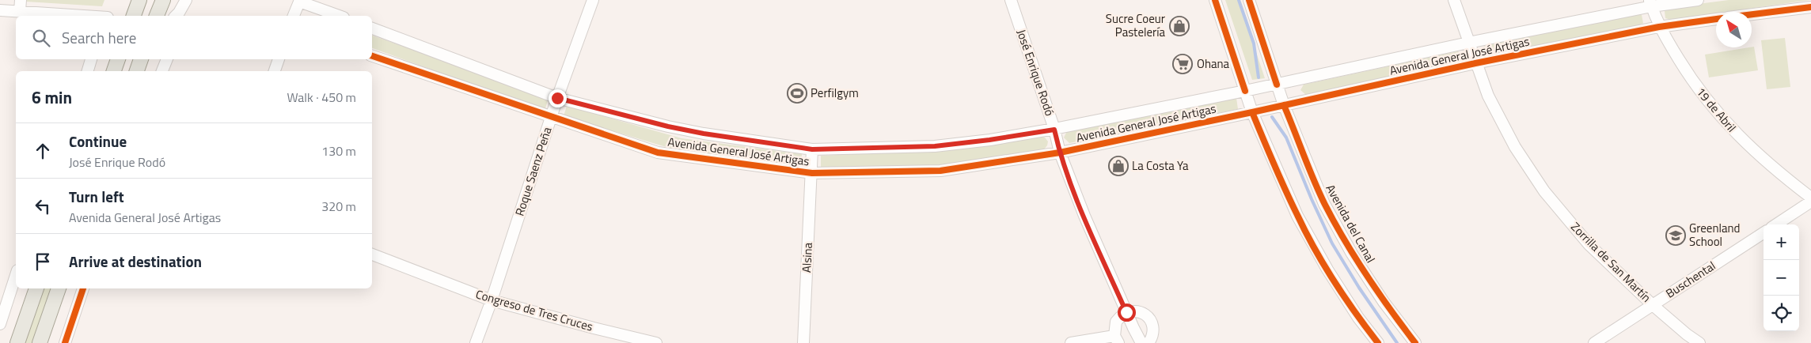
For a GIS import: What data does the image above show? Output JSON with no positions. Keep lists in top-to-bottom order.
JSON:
{
  "streets": {
    "street": [
      "Avenida General José Artigas",
      "José Enrique Rodó",
      "19 de Abril",
      "Roque Saenz Peña",
      "Avenida del Canal",
      "Alsina",
      "Zorrilla de San Martín",
      "Buschental",
      "Congreso de Tres Cruces"
    ]
  },
  "crossings": [
    ["Avenida General José Artigas", "José Enrique Rodó"],
    ["Avenida General José Artigas", "19 de Abril"],
    ["Avenida General José Artigas", "Roque Saenz Peña"],
    ["Avenida General José Artigas", "Avenida del Canal"],
    ["Avenida General José Artigas", "Alsina"],
    ["Avenida General José Artigas", "Zorrilla de San Martín"],
    ["Roque Saenz Peña", "Congreso de Tres Cruces"],
    ["Zorrilla de San Martín", "Buschental"]
  ],
  "places": {
    "shop": ["Sucre Coeur Pastelería", "La Costa Ya"],
    "supermarket": ["Ohana"],
    "sports": ["Perfilgym"],
    "school or university": ["Greenland School"]
  },
  "north": "top left",
  "page": {
    "search": "Search here",
    "heading": ["6 min", "Walk · 450 m"],
    "list": [
      ["Continue", "José Enrique Rodó", "130 m"],
      ["Turn left", "Avenida General José Artigas", "320 m"],
      "Arrive at destination"
    ],
    "map_buttons": ["+", "−"]
  }
}
